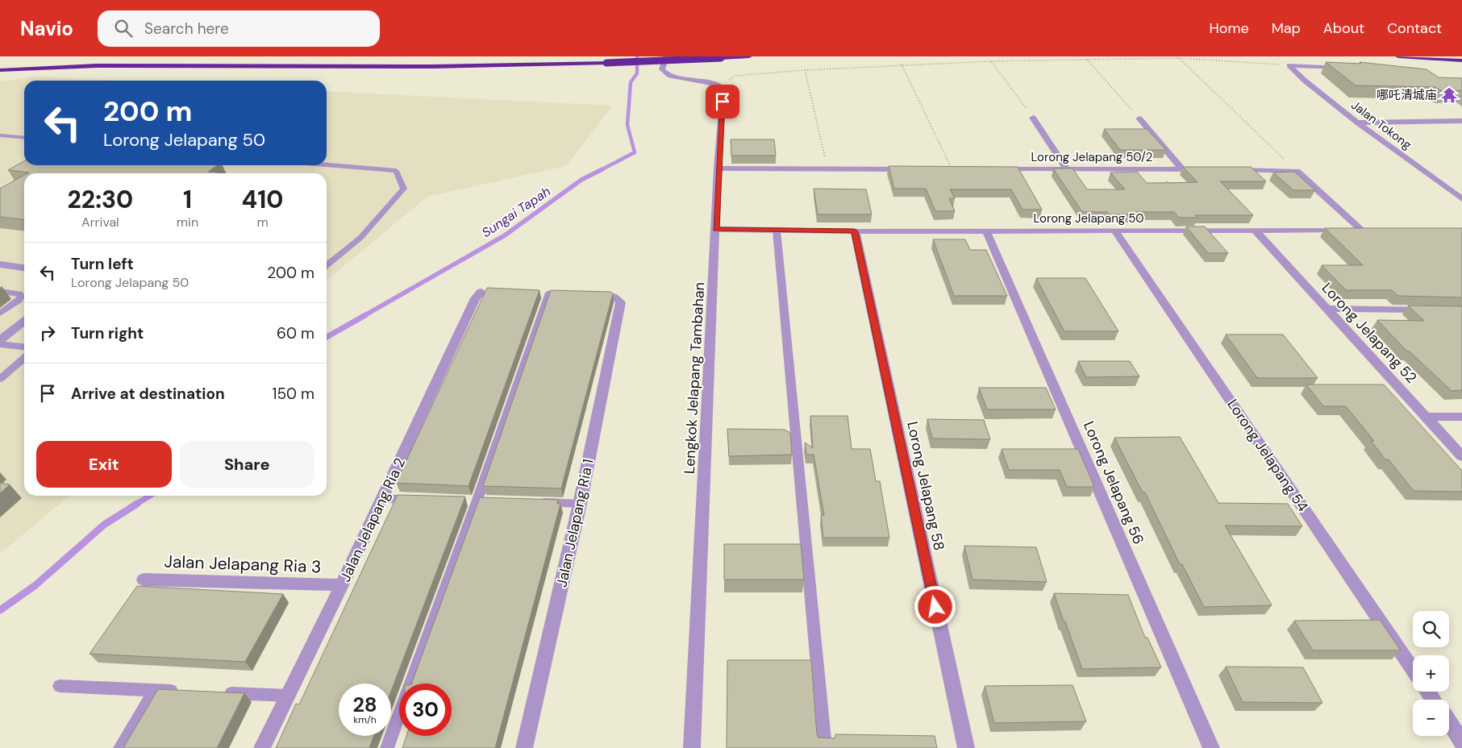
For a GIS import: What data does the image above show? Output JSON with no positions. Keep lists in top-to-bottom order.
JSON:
{
  "streets": {
    "street": [
      "Jalan Tokong",
      "Lorong Jelapang 50/2",
      "Lorong Jelapang 50",
      "Lorong Jelapang 52",
      "Lengkok Jelapang Tambahan",
      "Lorong Jelapang 54",
      "Lorong Jelapang 56",
      "Lorong Jelapang 58",
      "Jalan Jelapang Ria 2",
      "Jalan Jelapang Ria 1",
      "Jalan Jelapang Ria 3"
    ]
  },
  "crossings": [
    ["Lorong Jelapang 50", "Lorong Jelapang 52"],
    ["Lorong Jelapang 50", "Lengkok Jelapang Tambahan"],
    ["Lorong Jelapang 50", "Lorong Jelapang 54"],
    ["Lorong Jelapang 50", "Lorong Jelapang 56"],
    ["Lorong Jelapang 50", "Lorong Jelapang 58"],
    ["Jalan Jelapang Ria 2", "Jalan Jelapang Ria 3"]
  ],
  "water": ["Sungai Tapah"],
  "places": {
    "temple": ["哪吒清城庙"]
  },
  "page": {
    "header": "Navio",
    "search": "Search here",
    "nav": [
      "Home",
      "Map",
      "About",
      "Contact"
    ],
    "turn": ["200 m", "Lorong Jelapang 50"],
    "eta": [
      "22:30",
      "Arrival",
      "1",
      "min",
      "410",
      "m"
    ],
    "list": [
      {
        "name": "Turn left",
        "note": "Lorong Jelapang 50",
        "value": "200 m"
      },
      {
        "name": "Turn right",
        "value": "60 m"
      },
      {
        "name": "Arrive at destination",
        "value": "150 m"
      }
    ],
    "buttons": ["Exit", "Share"],
    "map_buttons": ["+", "−"],
    "speed": "28 km/h",
    "limit": "30"
  }
}
